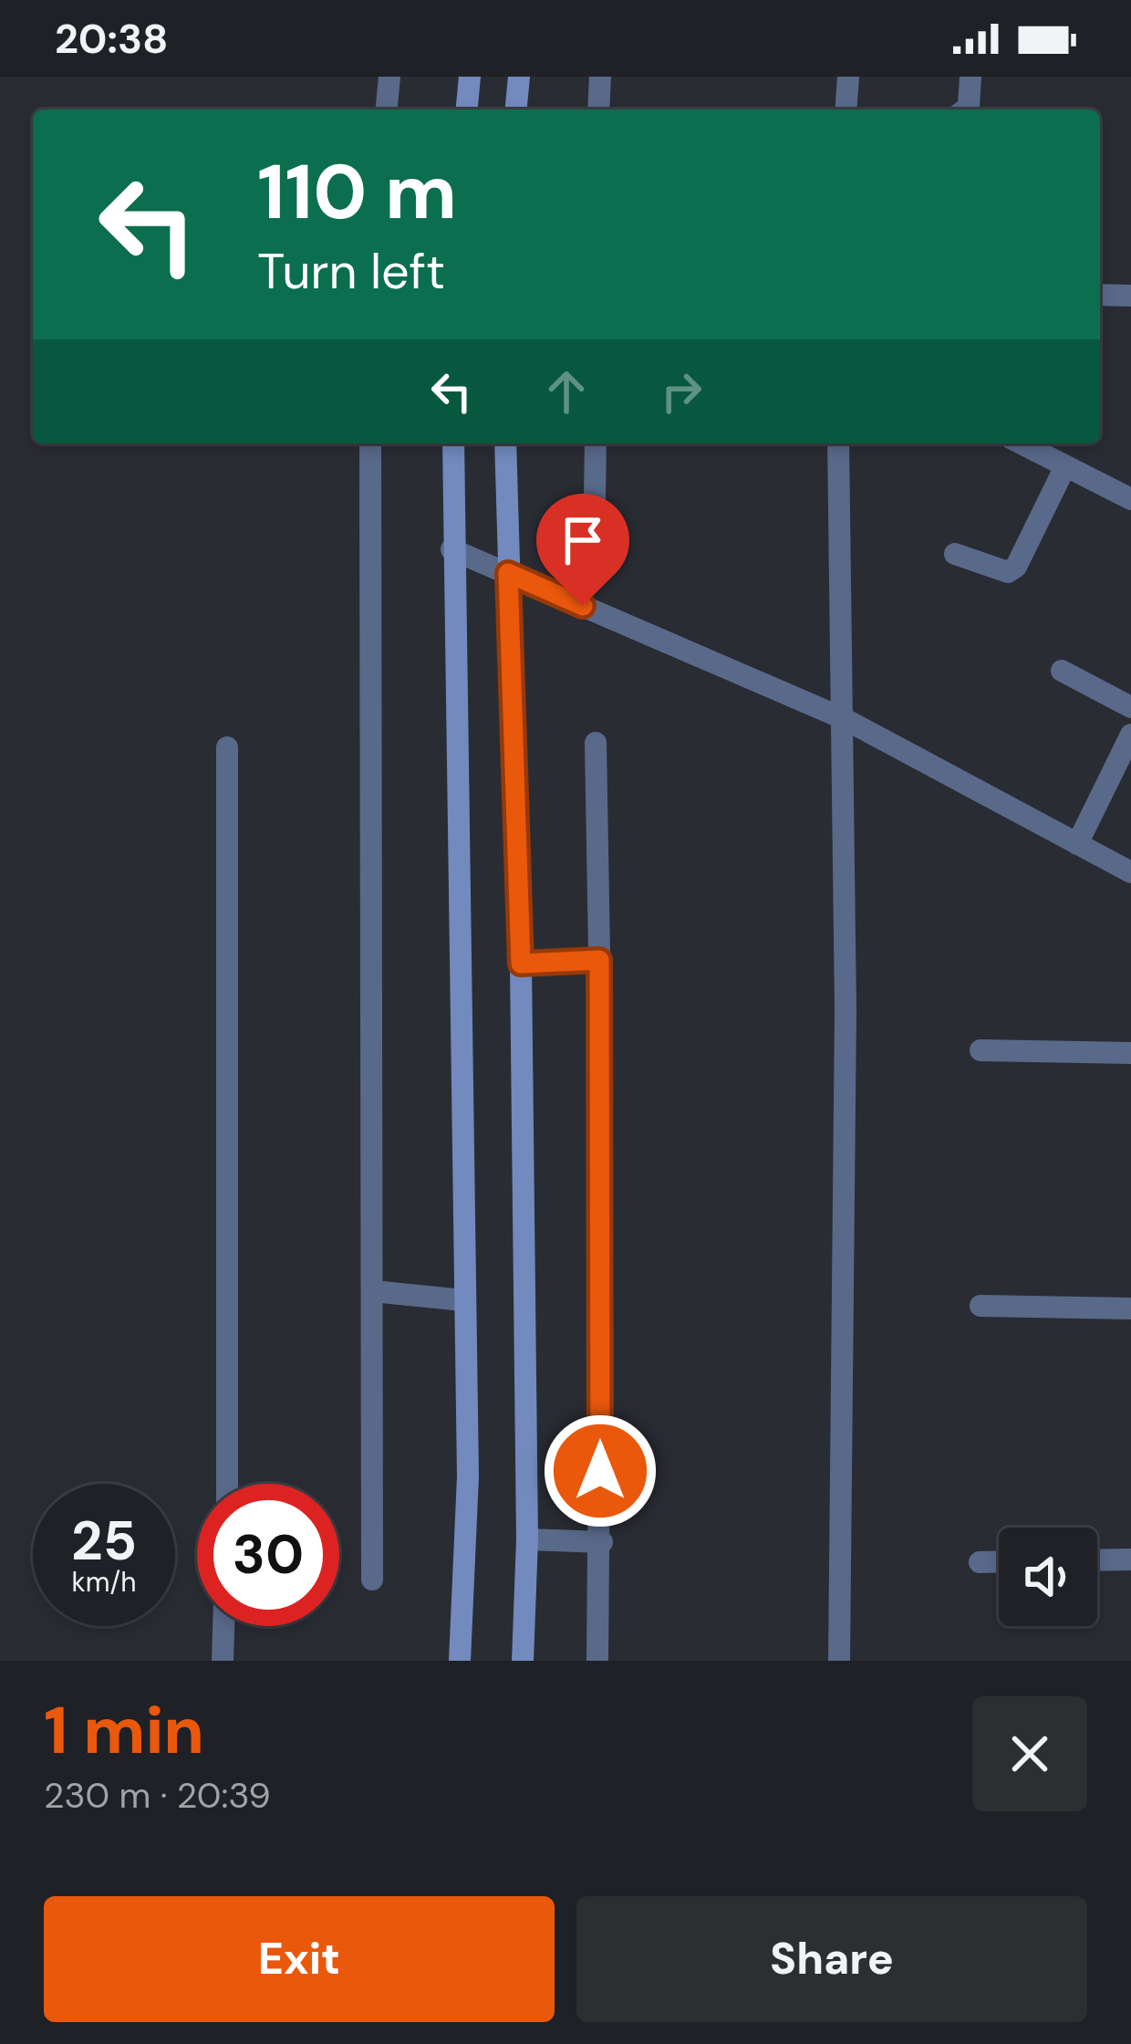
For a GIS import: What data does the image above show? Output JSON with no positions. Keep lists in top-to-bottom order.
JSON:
{
  "page": {
    "status": "20:38",
    "turn": ["110 m", "Turn left"],
    "speed": "25 km/h",
    "limit": "30",
    "heading": ["1 min", "230 m · 20:39"],
    "buttons": ["Exit", "Share"]
  }
}
